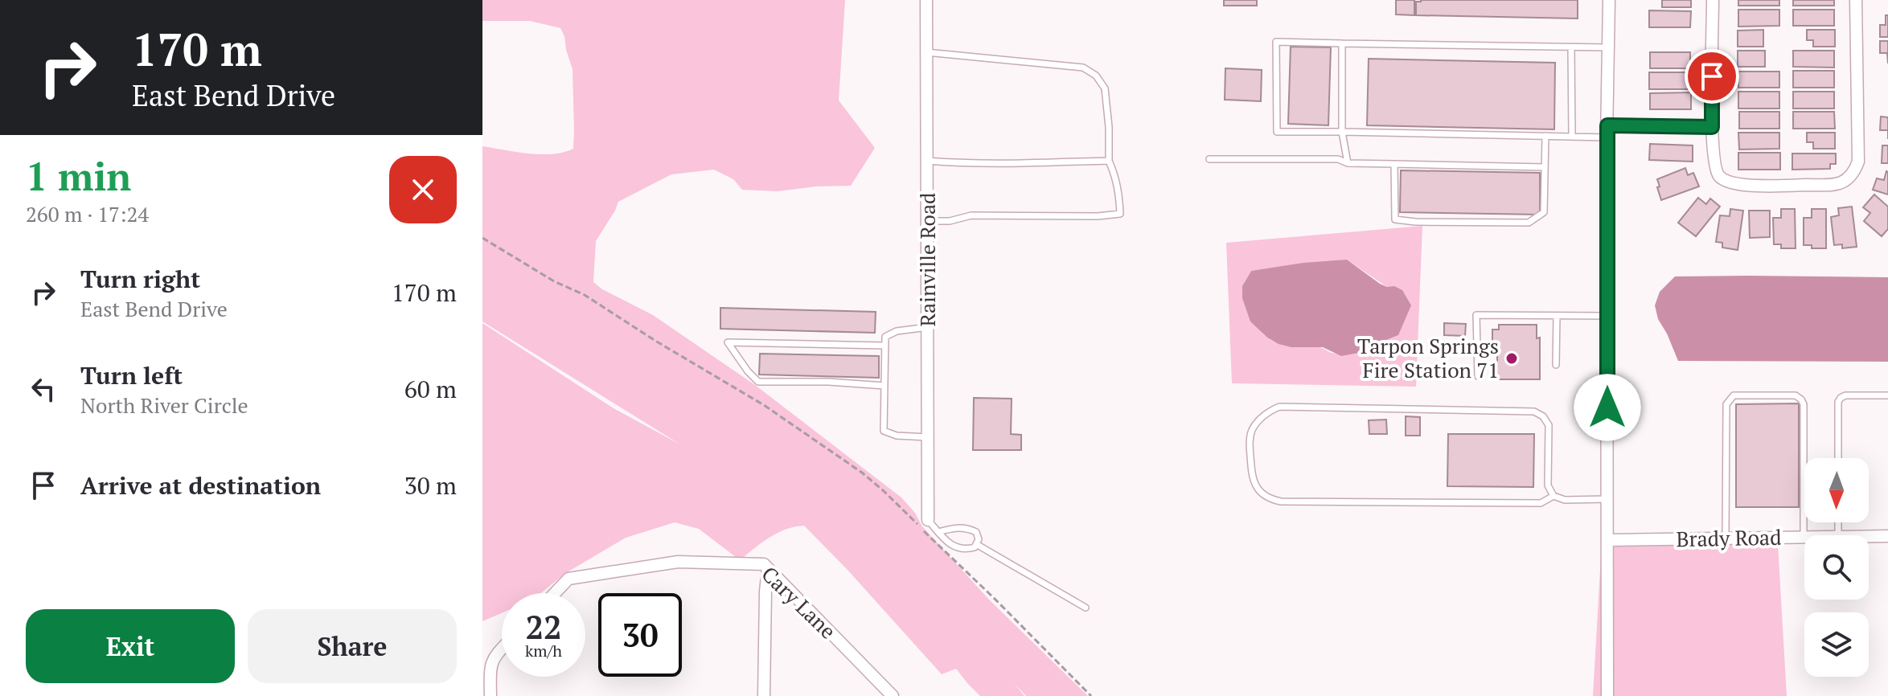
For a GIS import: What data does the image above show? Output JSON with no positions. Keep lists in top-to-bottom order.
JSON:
{
  "streets": {
    "street": ["Rainville Road", "Brady Road", "Cary Lane"]
  },
  "places": ["Tarpon Springs Fire Station 71"],
  "north": "bottom",
  "page": {
    "turn": ["170 m", "East Bend Drive"],
    "heading": ["1 min", "260 m · 17:24"],
    "list": [
      {
        "name": "Turn right",
        "note": "East Bend Drive",
        "value": "170 m"
      },
      {
        "name": "Turn left",
        "note": "North River Circle",
        "value": "60 m"
      },
      {
        "name": "Arrive at destination",
        "value": "30 m"
      }
    ],
    "speed": "22 km/h",
    "limit": "30",
    "buttons": ["Exit", "Share"]
  }
}
